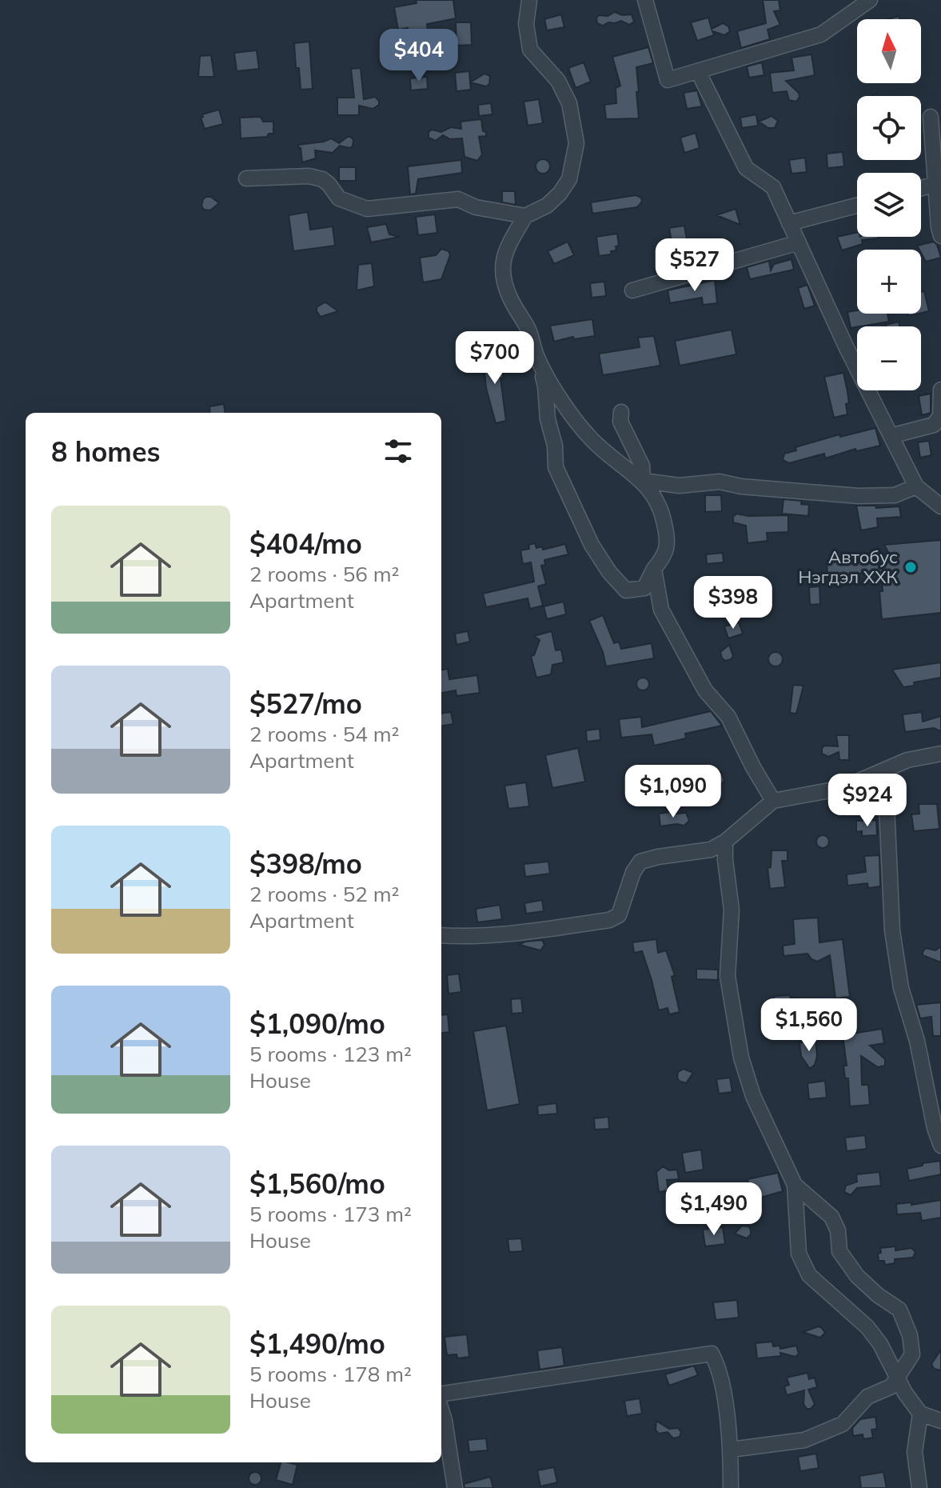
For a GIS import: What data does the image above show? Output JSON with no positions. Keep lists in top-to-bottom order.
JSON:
{
  "places": ["Автобус Нэгдэл ХХК"],
  "north": "top",
  "page": {
    "map_buttons": ["+", "−"],
    "price": [
      "$404",
      "$527",
      "$700",
      "$398",
      "$1,090",
      "$924",
      "$1,560",
      "$1,490"
    ],
    "heading": "8 homes",
    "list": [
      {
        "name": "$404/mo",
        "note": "2 rooms · 56 m² · Apartment"
      },
      {
        "name": "$527/mo",
        "note": "2 rooms · 54 m² · Apartment"
      },
      {
        "name": "$398/mo",
        "note": "2 rooms · 52 m² · Apartment"
      },
      {
        "name": "$1,090/mo",
        "note": "5 rooms · 123 m² · House"
      },
      {
        "name": "$1,560/mo",
        "note": "5 rooms · 173 m² · House"
      },
      {
        "name": "$1,490/mo",
        "note": "5 rooms · 178 m² · House"
      }
    ]
  }
}
